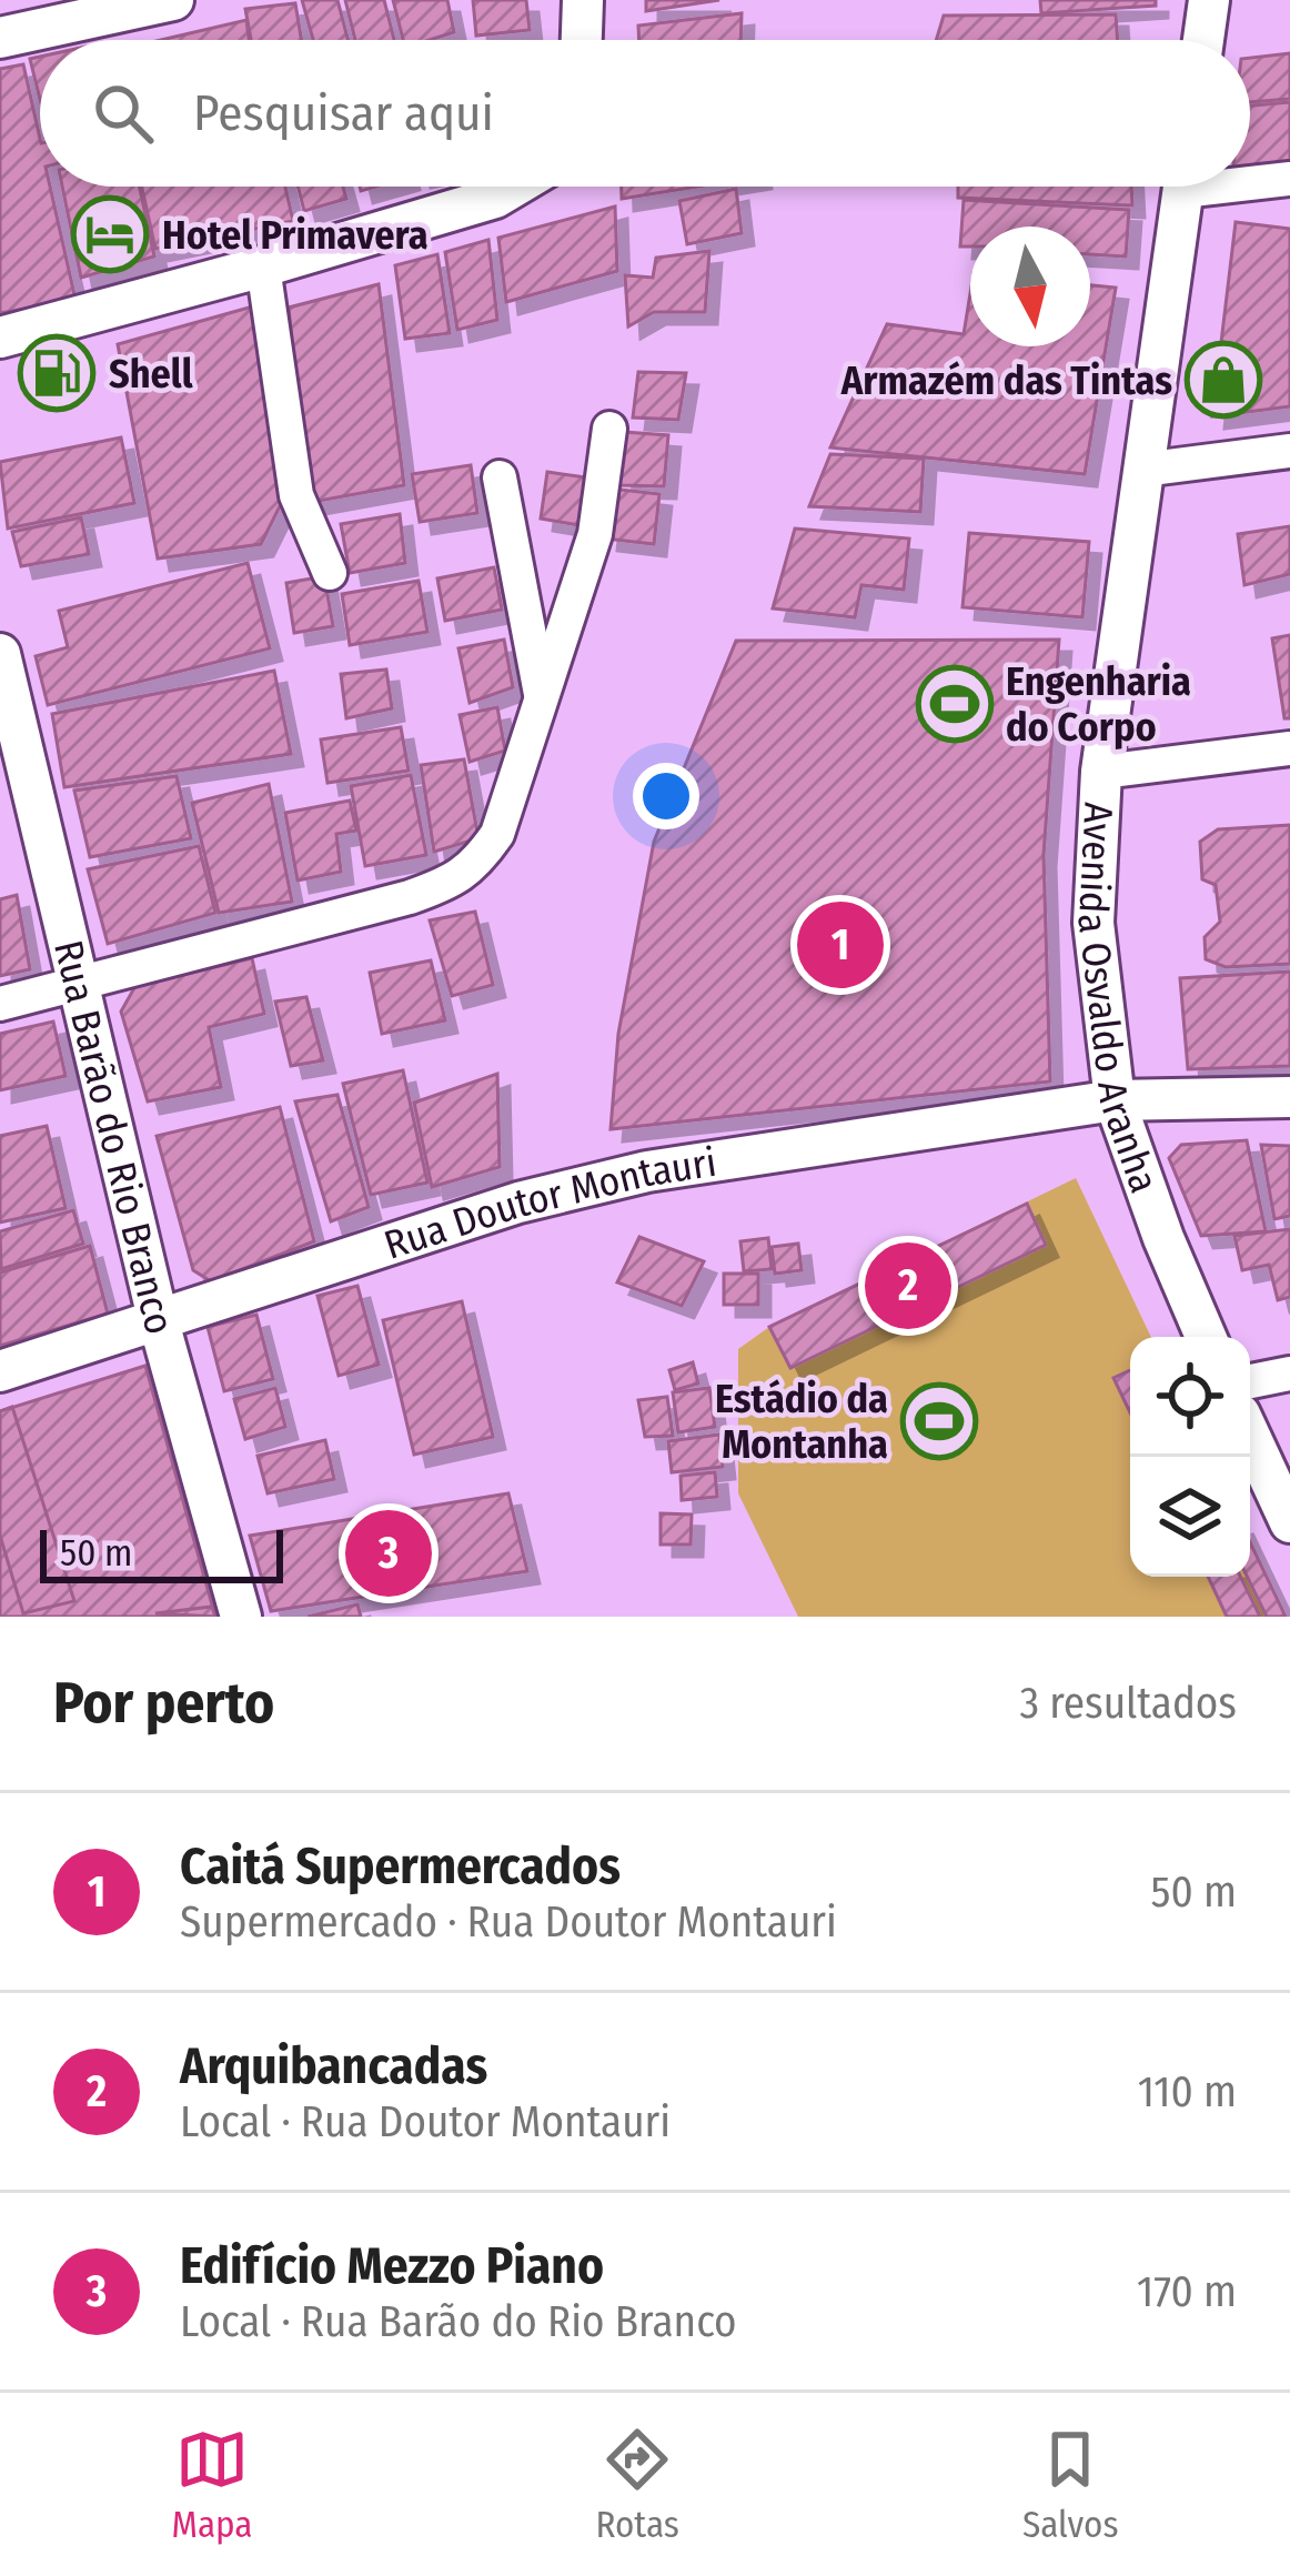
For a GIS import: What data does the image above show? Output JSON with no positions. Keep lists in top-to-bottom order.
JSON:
{
  "streets": {
    "main road": ["Avenida Osvaldo Aranha", "Rua Barão do Rio Branco", "Rua Doutor Montauri"]
  },
  "crossings": [
    ["Avenida Osvaldo Aranha", "Rua Doutor Montauri"],
    ["Rua Barão do Rio Branco", "Rua Doutor Montauri"]
  ],
  "places": {
    "hotel": ["Hotel Primavera"],
    "fuel station": ["Shell"],
    "shop": ["Armazém das Tintas"],
    "sports": ["Engenharia do Corpo", "Estádio da Montanha"]
  },
  "scale_bar": "50 m",
  "north": "bottom",
  "page": {
    "search": "Pesquisar aqui",
    "pins": ["1", "2", "3"],
    "scale": "50 m",
    "heading": ["Por perto", "3 resultados"],
    "list": [
      {
        "mark": "1",
        "name": "Caitá Supermercados",
        "note": "Supermercado · Rua Doutor Montauri",
        "value": "50 m"
      },
      {
        "mark": "2",
        "name": "Arquibancadas",
        "note": "Local · Rua Doutor Montauri",
        "value": "110 m"
      },
      {
        "mark": "3",
        "name": "Edifício Mezzo Piano",
        "note": "Local · Rua Barão do Rio Branco",
        "value": "170 m"
      }
    ],
    "nav": ["Mapa", "Rotas", "Salvos"]
  }
}
